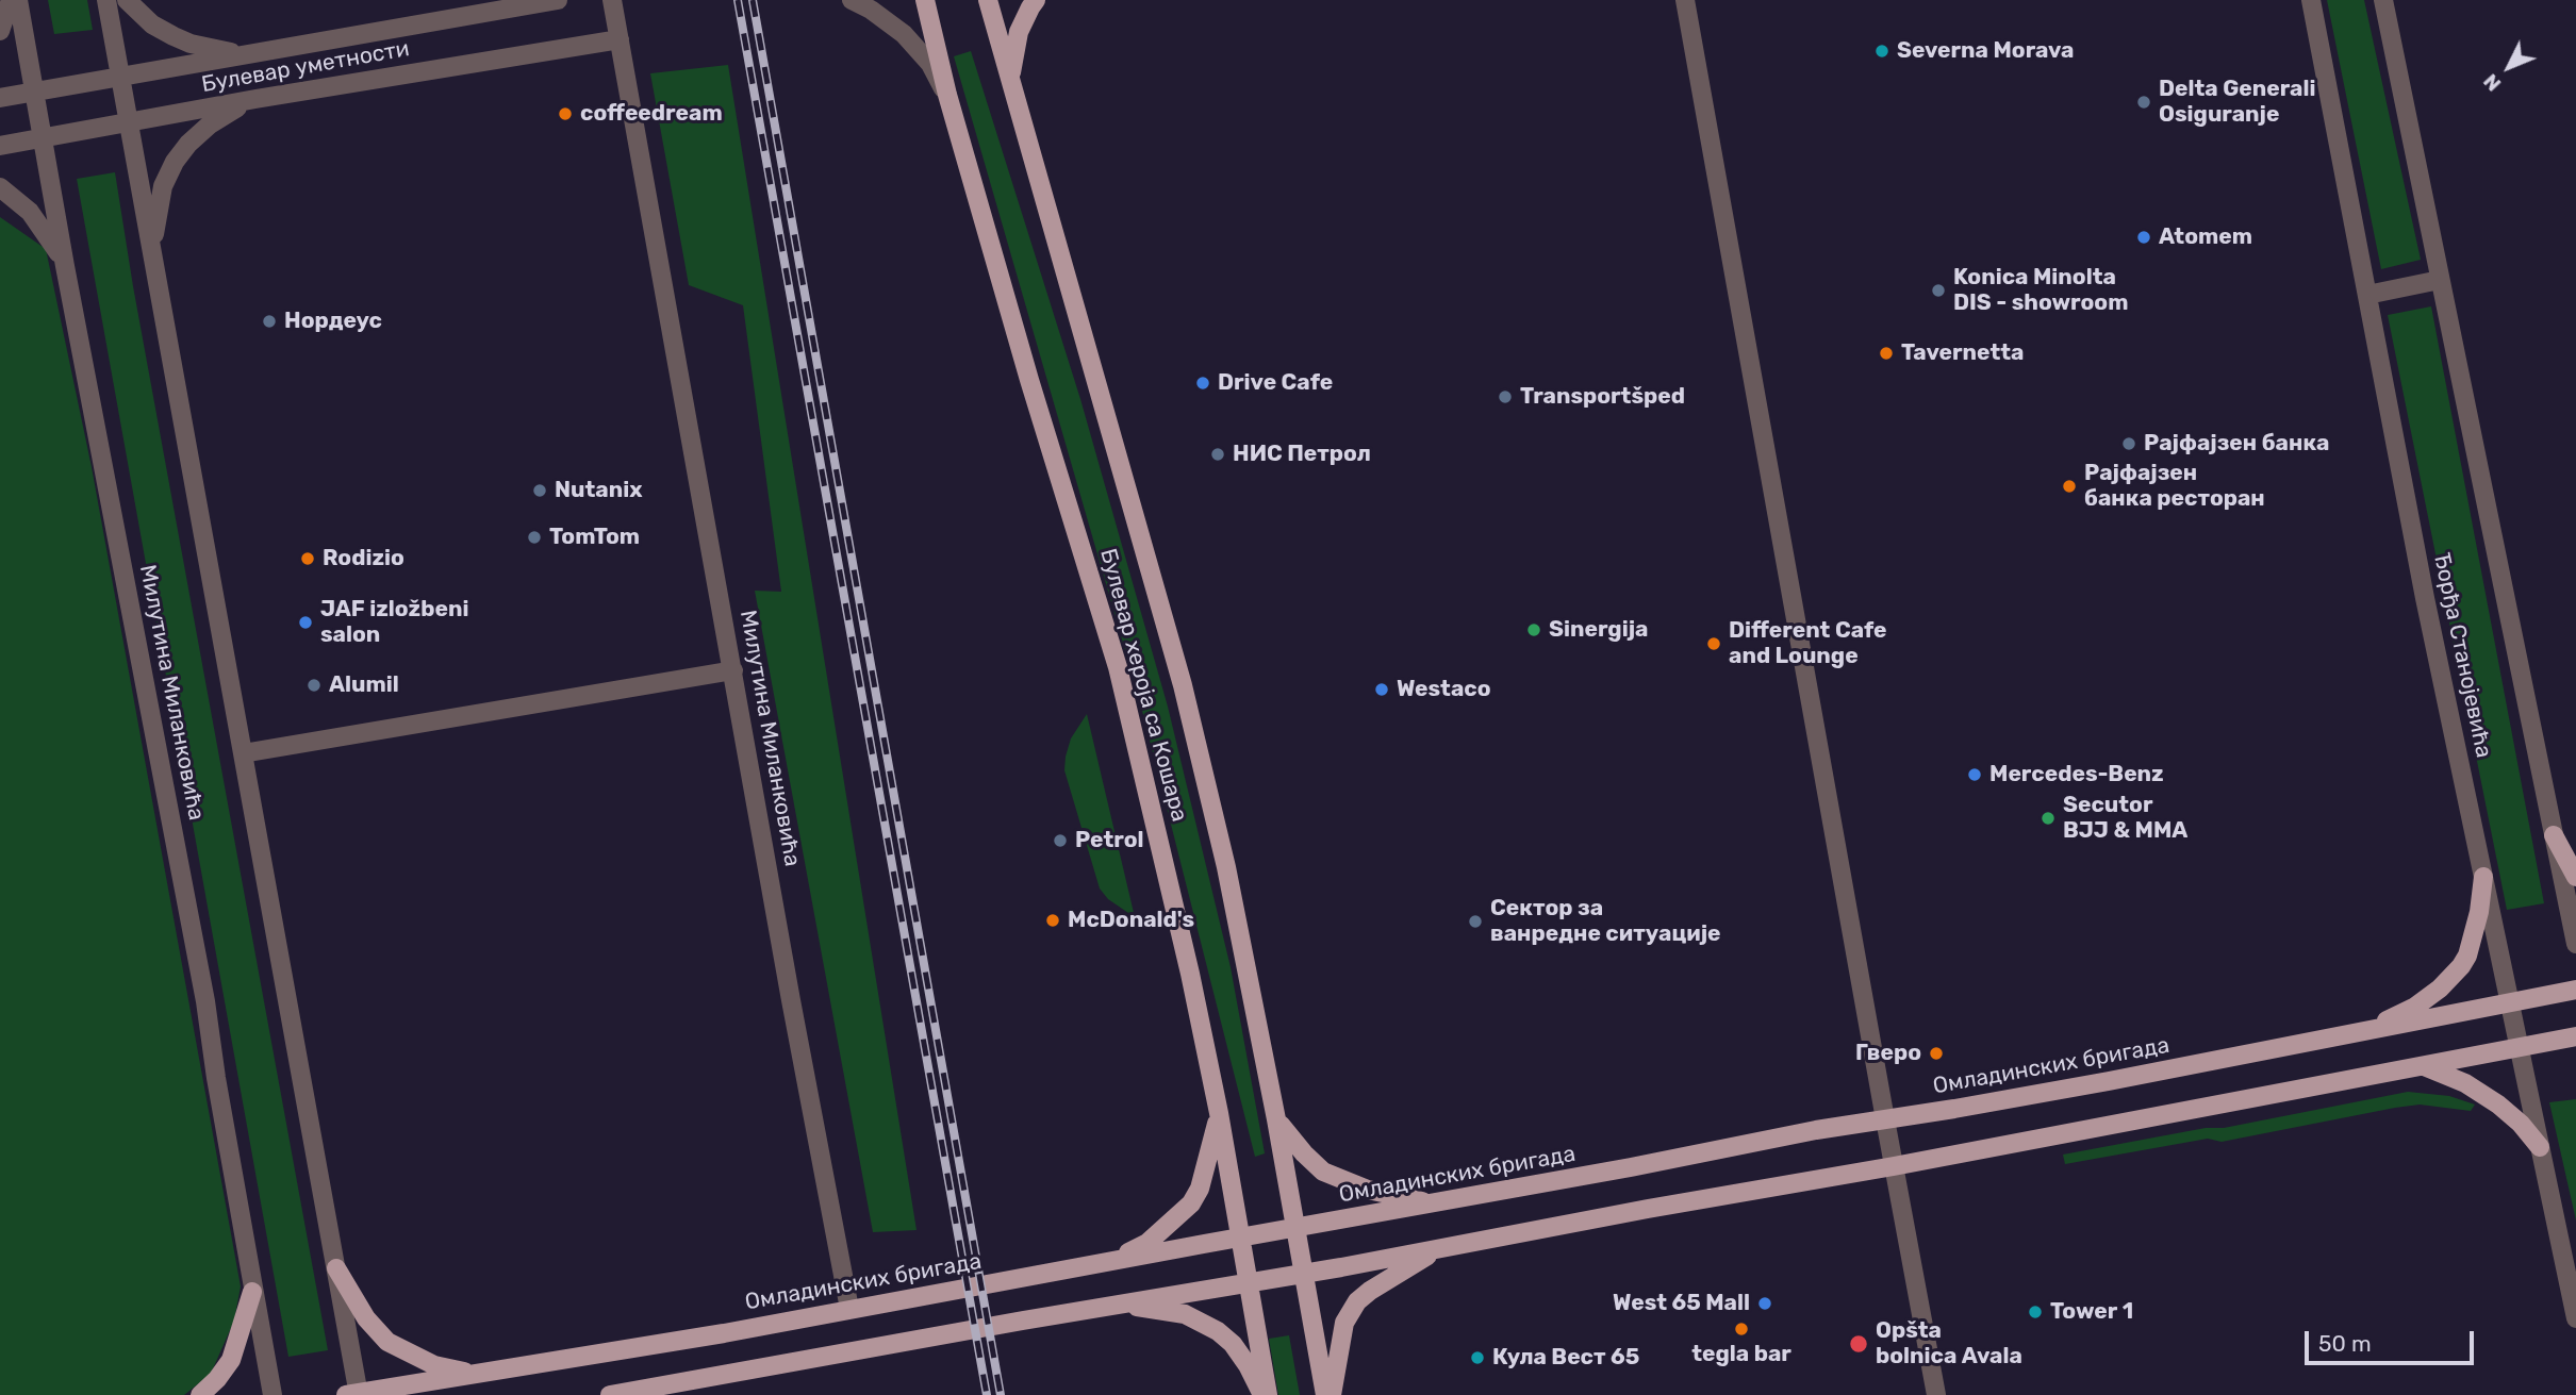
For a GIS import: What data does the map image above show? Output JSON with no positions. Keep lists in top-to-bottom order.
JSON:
{
  "streets": {
    "main road": ["Булевар хероја са Кошара", "Омладинских бригада"],
    "street": ["Булевар уметности", "Ђорђа Станојевића", "Милутина Миланковића"]
  },
  "crossings": [
    ["Булевар уметности", "Милутина Миланковића"],
    ["Ђорђа Станојевића", "Омладинских бригада"],
    ["Булевар хероја са Кошара", "Омладинских бригада"],
    ["Милутина Миланковића", "Омладинских бригада"]
  ],
  "places": [
    "Severna Morava",
    "Delta Generali Osiguranje",
    "coffeedream",
    "Atomem",
    "Konica Minolta DIS - showroom",
    "Нордеус",
    "Tavernetta",
    "Drive Cafe",
    "Transportšped",
    "Рајфајзен банка",
    "НИС Петрол",
    "Рајфајзен банка ресторан",
    "Nutanix",
    "TomTom",
    "Rodizio",
    "JAF izložbeni salon",
    "Sinergija",
    "Different Cafe and Lounge",
    "Alumil",
    "Westaco",
    "Mercedes-Benz",
    "Secutor BJJ & MMA",
    "Petrol",
    "McDonald's",
    "Сектор за ванредне ситуације",
    "Гверо",
    "West 65 Mall",
    "Tower 1",
    "tegla bar",
    "Opšta bolnica Avala",
    "Кула Вест 65"
  ],
  "scale_bar": "50 m",
  "north": "bottom left"
}
